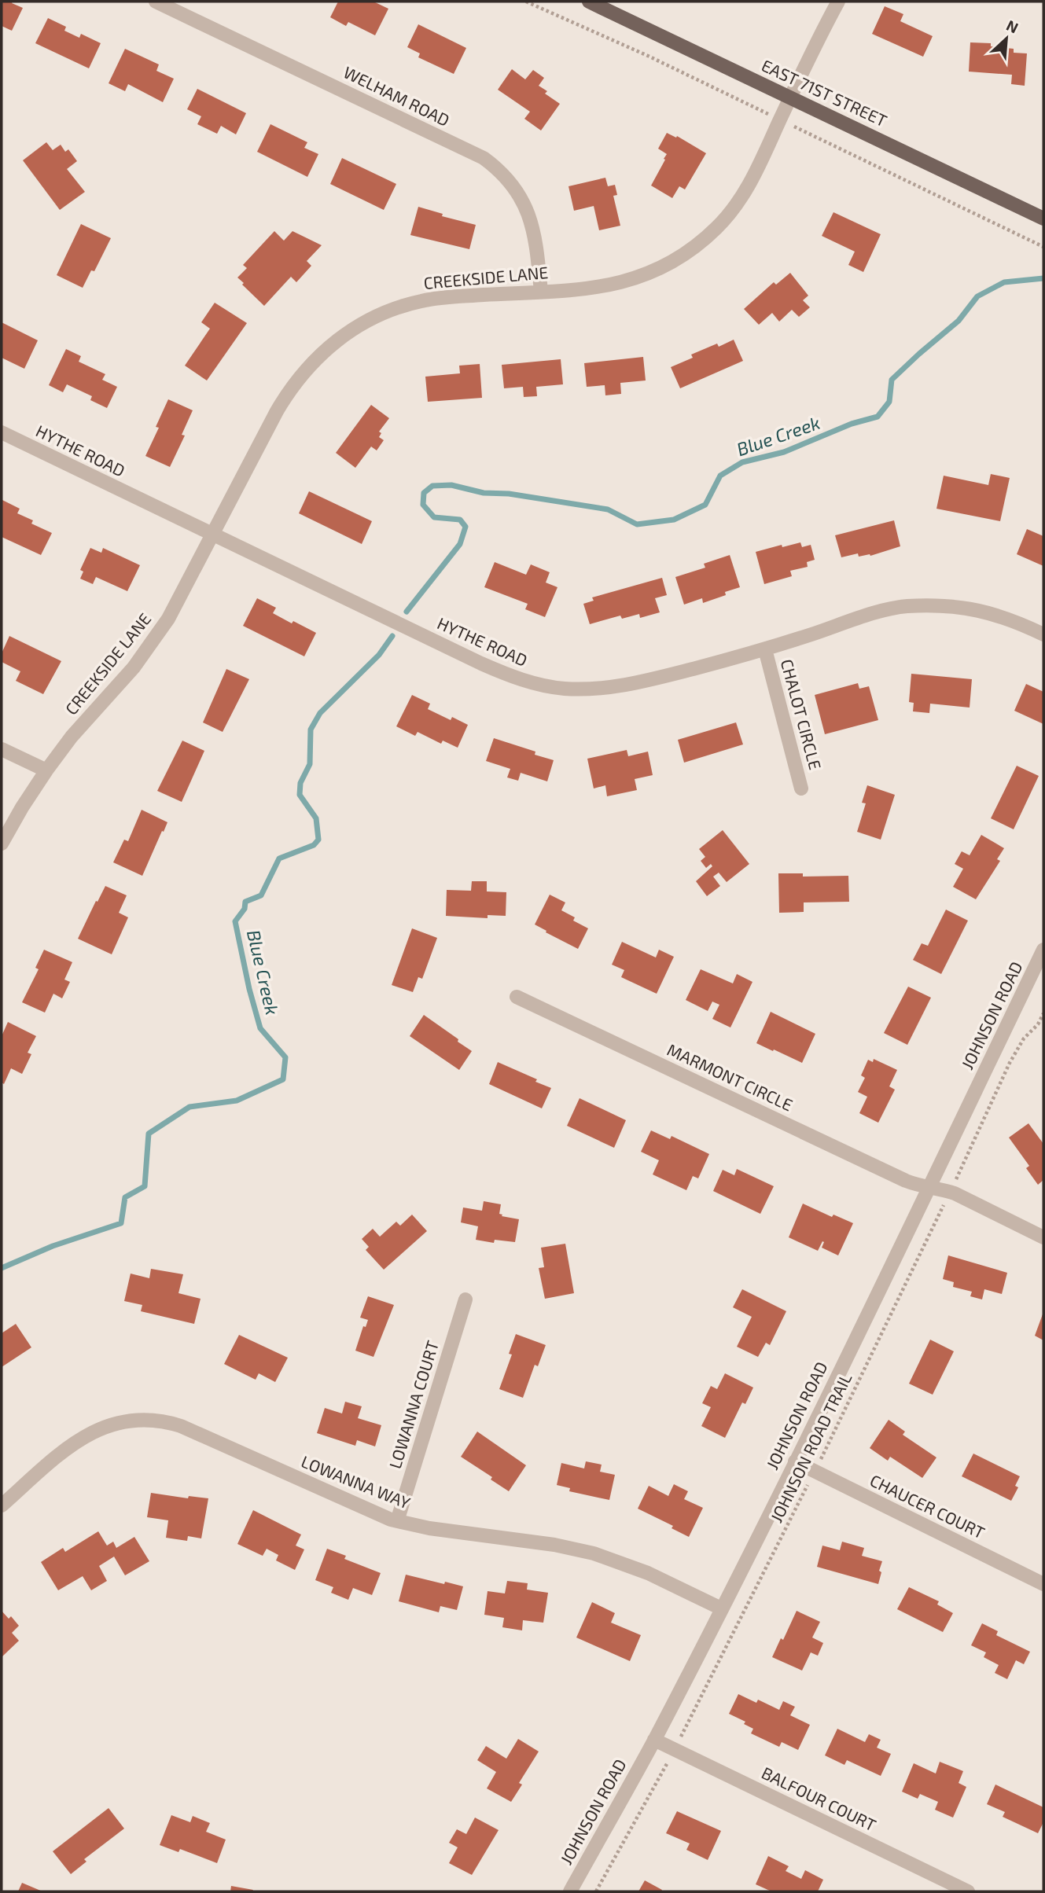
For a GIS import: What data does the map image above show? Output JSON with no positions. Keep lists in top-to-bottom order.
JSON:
{
  "streets": {
    "main road": ["EAST 71ST STREET"],
    "street": [
      "WELHAM ROAD",
      "CREEKSIDE LANE",
      "HYTHE ROAD",
      "CHALOT CIRCLE",
      "JOHNSON ROAD",
      "MARMONT CIRCLE",
      "LOWANNA COURT",
      "LOWANNA WAY",
      "CHAUCER COURT",
      "BALFOUR COURT"
    ],
    "path": ["JOHNSON ROAD TRAIL"]
  },
  "crossings": [
    ["EAST 71ST STREET", "CREEKSIDE LANE"],
    ["WELHAM ROAD", "CREEKSIDE LANE"],
    ["CREEKSIDE LANE", "HYTHE ROAD"],
    ["HYTHE ROAD", "CHALOT CIRCLE"],
    ["JOHNSON ROAD", "MARMONT CIRCLE"],
    ["JOHNSON ROAD", "LOWANNA WAY"],
    ["JOHNSON ROAD", "CHAUCER COURT"],
    ["JOHNSON ROAD", "BALFOUR COURT"],
    ["MARMONT CIRCLE", "JOHNSON ROAD TRAIL"],
    ["LOWANNA COURT", "LOWANNA WAY"],
    ["JOHNSON ROAD TRAIL", "CHAUCER COURT"],
    ["JOHNSON ROAD TRAIL", "BALFOUR COURT"]
  ],
  "water": ["Blue Creek"],
  "north": "top right"
}
